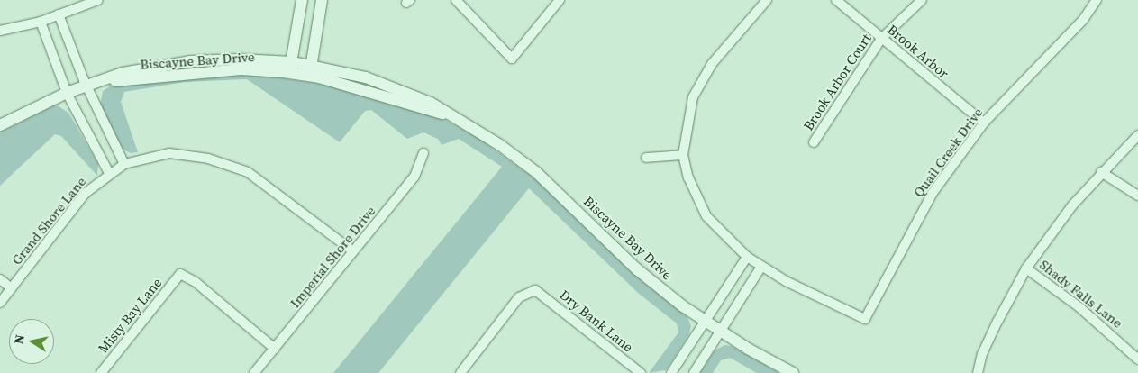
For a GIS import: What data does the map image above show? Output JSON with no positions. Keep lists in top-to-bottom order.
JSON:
{
  "streets": {
    "street": [
      "Brook Arbor",
      "Biscayne Bay Drive",
      "Brook Arbor Court",
      "Quail Creek Drive",
      "Grand Shore Lane",
      "Imperial Shore Drive",
      "Shady Falls Lane",
      "Misty Bay Lane",
      "Dry Bank Lane"
    ]
  },
  "crossings": [
    ["Brook Arbor", "Brook Arbor Court"],
    ["Brook Arbor", "Quail Creek Drive"],
    ["Grand Shore Lane", "Imperial Shore Drive"],
    ["Imperial Shore Drive", "Misty Bay Lane"]
  ],
  "north": "left"
}
